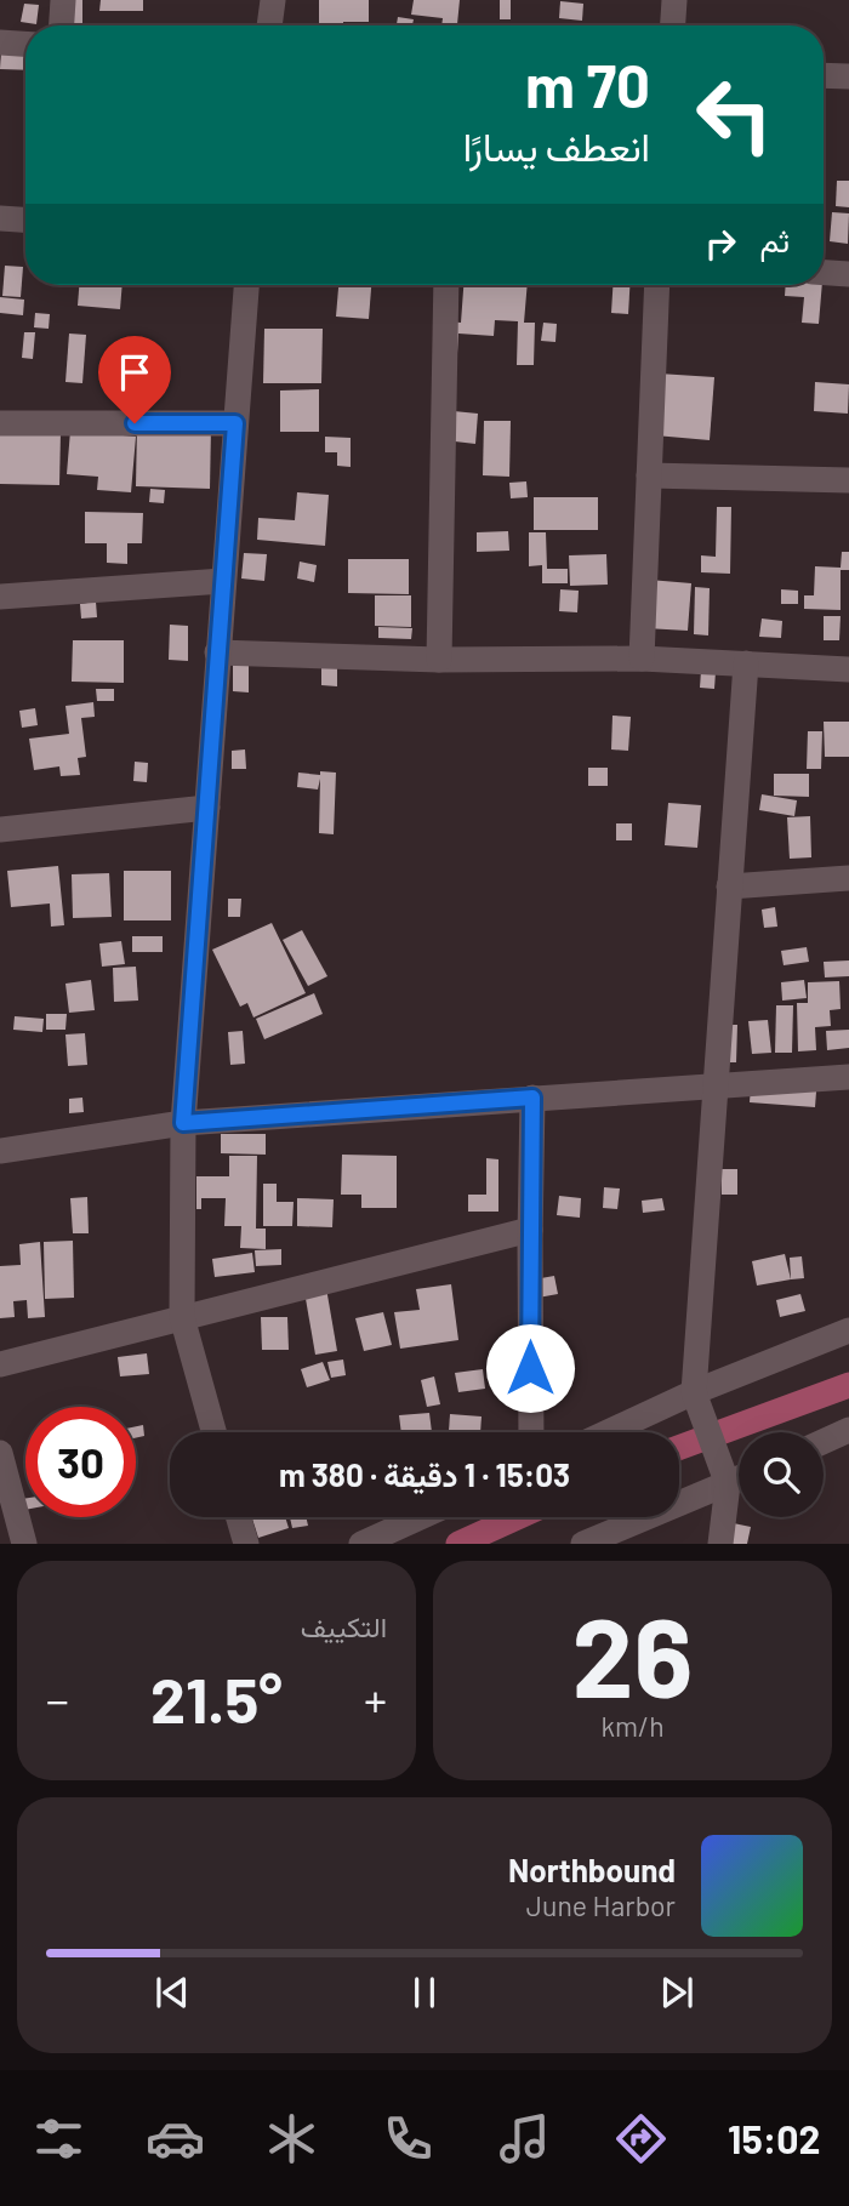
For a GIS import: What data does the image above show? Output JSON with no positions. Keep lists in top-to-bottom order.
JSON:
{
  "page": {
    "turn": ["70 m", "انعطف يسارًا"],
    "then": "ثم",
    "limit": "30",
    "trip": "15:03 · 1 دقيقة · 380 m",
    "tile": [
      ["26", "km/h"],
      "التكييف"
    ],
    "heat": ["−", "21.5°", "+"],
    "song": ["Northbound", "June Harbor"],
    "tabs": "15:02"
  }
}
